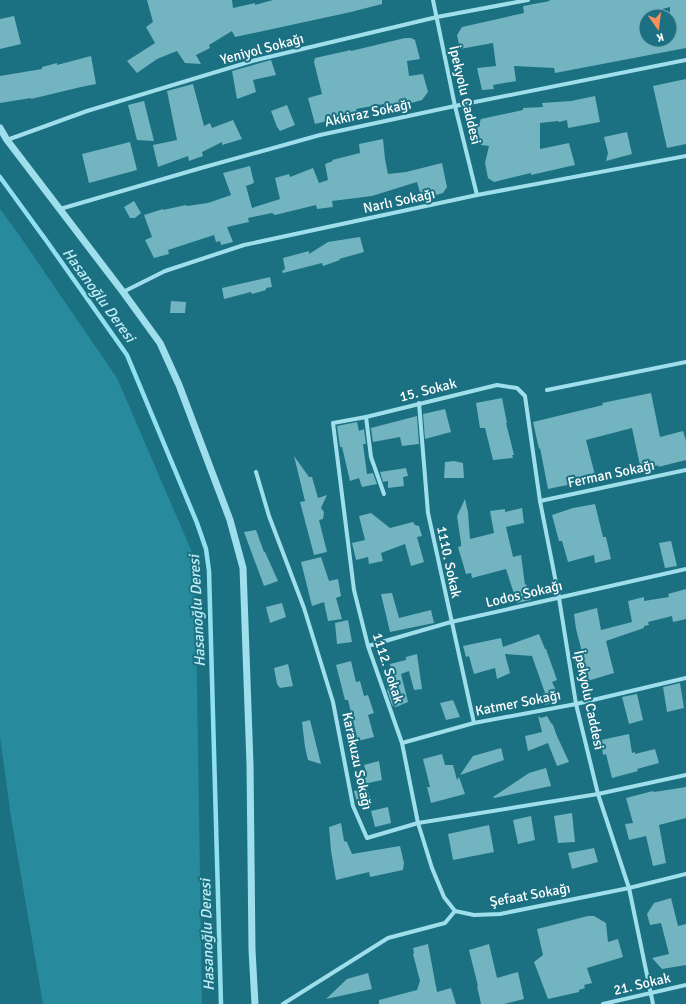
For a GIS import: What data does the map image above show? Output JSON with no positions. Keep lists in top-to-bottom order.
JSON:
{
  "streets": {
    "street": [
      "Yeniyol Sokağı",
      "İpekyolu Caddesi",
      "Akkiraz Sokağı",
      "Narlı Sokağı",
      "15. Sokak",
      "Ferman Sokağı",
      "1110. Sokak",
      "Lodos Sokağı",
      "1112. Sokak",
      "Katmer Sokağı",
      "Karakuzu Sokağı",
      "Şefaat Sokağı",
      "21. Sokak"
    ]
  },
  "crossings": [
    ["Yeniyol Sokağı", "İpekyolu Caddesi"],
    ["İpekyolu Caddesi", "Akkiraz Sokağı"],
    ["İpekyolu Caddesi", "Narlı Sokağı"],
    ["İpekyolu Caddesi", "15. Sokak"],
    ["İpekyolu Caddesi", "Ferman Sokağı"],
    ["İpekyolu Caddesi", "Lodos Sokağı"],
    ["İpekyolu Caddesi", "Katmer Sokağı"],
    ["İpekyolu Caddesi", "Karakuzu Sokağı"],
    ["İpekyolu Caddesi", "Şefaat Sokağı"],
    ["İpekyolu Caddesi", "21. Sokak"],
    ["15. Sokak", "1110. Sokak"],
    ["15. Sokak", "1112. Sokak"],
    ["1110. Sokak", "Lodos Sokağı"],
    ["1110. Sokak", "Katmer Sokağı"],
    ["Lodos Sokağı", "1112. Sokak"],
    ["1112. Sokak", "Katmer Sokağı"],
    ["1112. Sokak", "Karakuzu Sokağı"],
    ["1112. Sokak", "Şefaat Sokağı"]
  ],
  "water": ["Hasanoğlu Deresi"],
  "north": "bottom"
}
